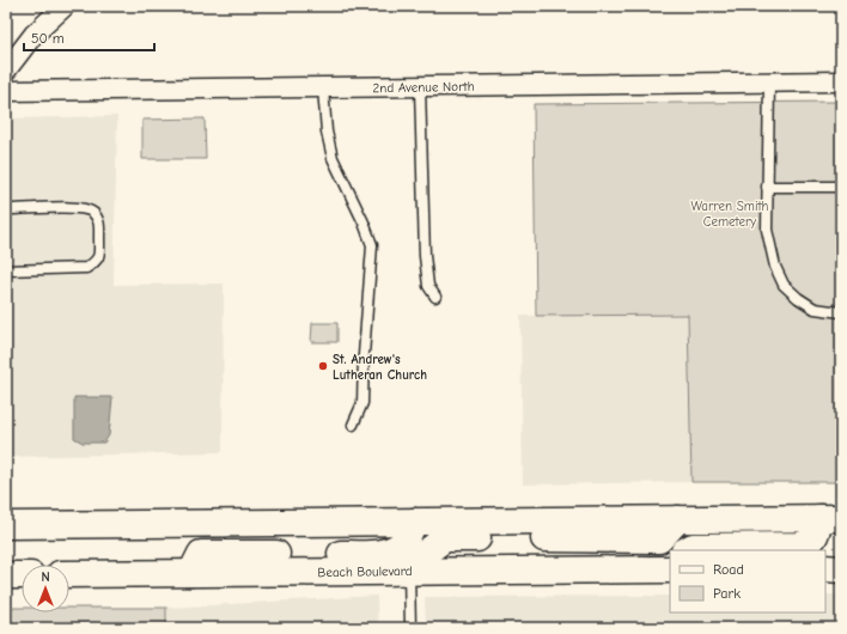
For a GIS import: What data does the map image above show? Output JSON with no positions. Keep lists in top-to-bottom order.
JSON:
{
  "streets": {
    "highway": ["Beach Boulevard"],
    "street": ["2nd Avenue North"]
  },
  "parks": ["Warren Smith Cemetery"],
  "places": ["St. Andrew's Lutheran Church"],
  "legend": ["Road", "Park"],
  "scale_bar": "50 m",
  "north": "top"
}
